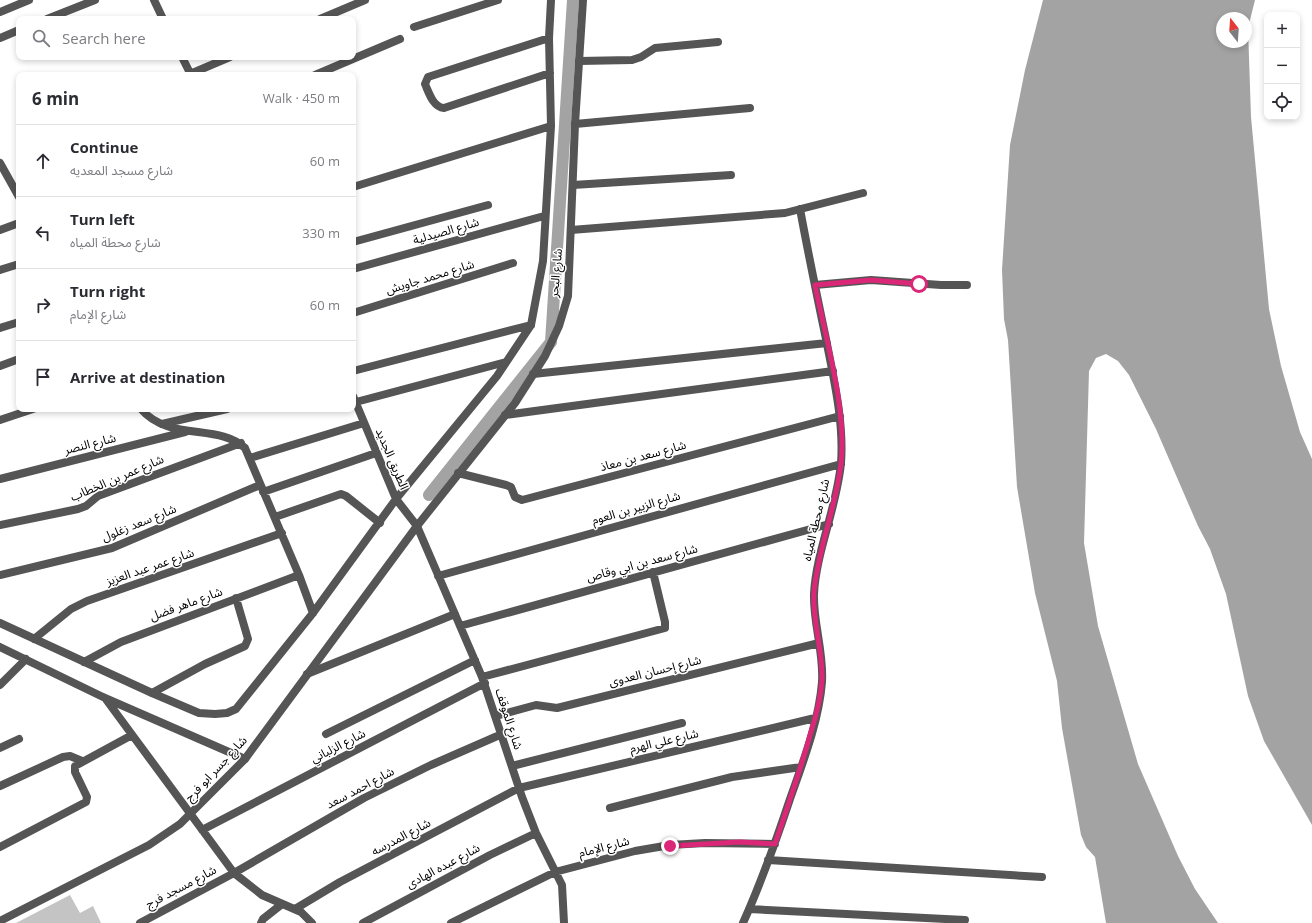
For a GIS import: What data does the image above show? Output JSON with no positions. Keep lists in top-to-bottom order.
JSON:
{
  "streets": {
    "street": [
      "شارع الصيدلية",
      "شارع البحر",
      "شارع محمد جاويش",
      "شارع النصر",
      "شارع سعد بن معاذ",
      "الطريق الجديد",
      "شارع عمر بن الخطاب",
      "شارع الزبير بن العوم",
      "شارع محطة المياه",
      "شارع سعد زغلول",
      "شارع سعد بن ابي وقاص",
      "شارع عمر عبد العزيز",
      "شارع ماهر فضل",
      "شارع إحسان العدوى",
      "شارع الموقف",
      "شارع علي الهرم",
      "شارع الزلباني",
      "شارع جسر ابو فرج",
      "شارع احمد سعد",
      "شارع المدرسه",
      "شارع الإمام",
      "شارع عبده الهادى",
      "شارع مسجد فرج"
    ]
  },
  "crossings": [
    ["شارع البحر", "شارع سعد بن معاذ"],
    ["شارع البحر", "الطريق الجديد"],
    ["شارع البحر", "شارع الموقف"],
    ["شارع البحر", "شارع جسر ابو فرج"],
    ["شارع سعد بن معاذ", "شارع محطة المياه"],
    ["الطريق الجديد", "شارع سعد زغلول"],
    ["الطريق الجديد", "شارع الموقف"],
    ["الطريق الجديد", "شارع جسر ابو فرج"],
    ["شارع الزبير بن العوم", "شارع محطة المياه"],
    ["شارع الزبير بن العوم", "شارع الموقف"],
    ["شارع محطة المياه", "شارع سعد بن ابي وقاص"],
    ["شارع محطة المياه", "شارع إحسان العدوى"],
    ["شارع محطة المياه", "شارع علي الهرم"],
    ["شارع محطة المياه", "شارع الإمام"],
    ["شارع سعد بن ابي وقاص", "شارع الموقف"],
    ["شارع سعد بن ابي وقاص", "شارع الزلباني"],
    ["شارع إحسان العدوى", "شارع الموقف"],
    ["شارع الموقف", "شارع علي الهرم"],
    ["شارع الموقف", "شارع الزلباني"],
    ["شارع الموقف", "شارع جسر ابو فرج"],
    ["شارع الموقف", "شارع احمد سعد"],
    ["شارع الموقف", "شارع المدرسه"],
    ["شارع الموقف", "شارع الإمام"],
    ["شارع الموقف", "شارع عبده الهادى"],
    ["شارع علي الهرم", "شارع المدرسه"],
    ["شارع احمد سعد", "شارع مسجد فرج"]
  ],
  "north": "top",
  "page": {
    "map_buttons": ["+", "−"],
    "search": "Search here",
    "heading": ["6 min", "Walk · 450 m"],
    "list": [
      ["Continue", "شارع مسجد المعديه", "60 m"],
      ["Turn left", "شارع محطة المياه", "330 m"],
      ["Turn right", "شارع الإمام", "60 m"],
      "Arrive at destination"
    ]
  }
}
